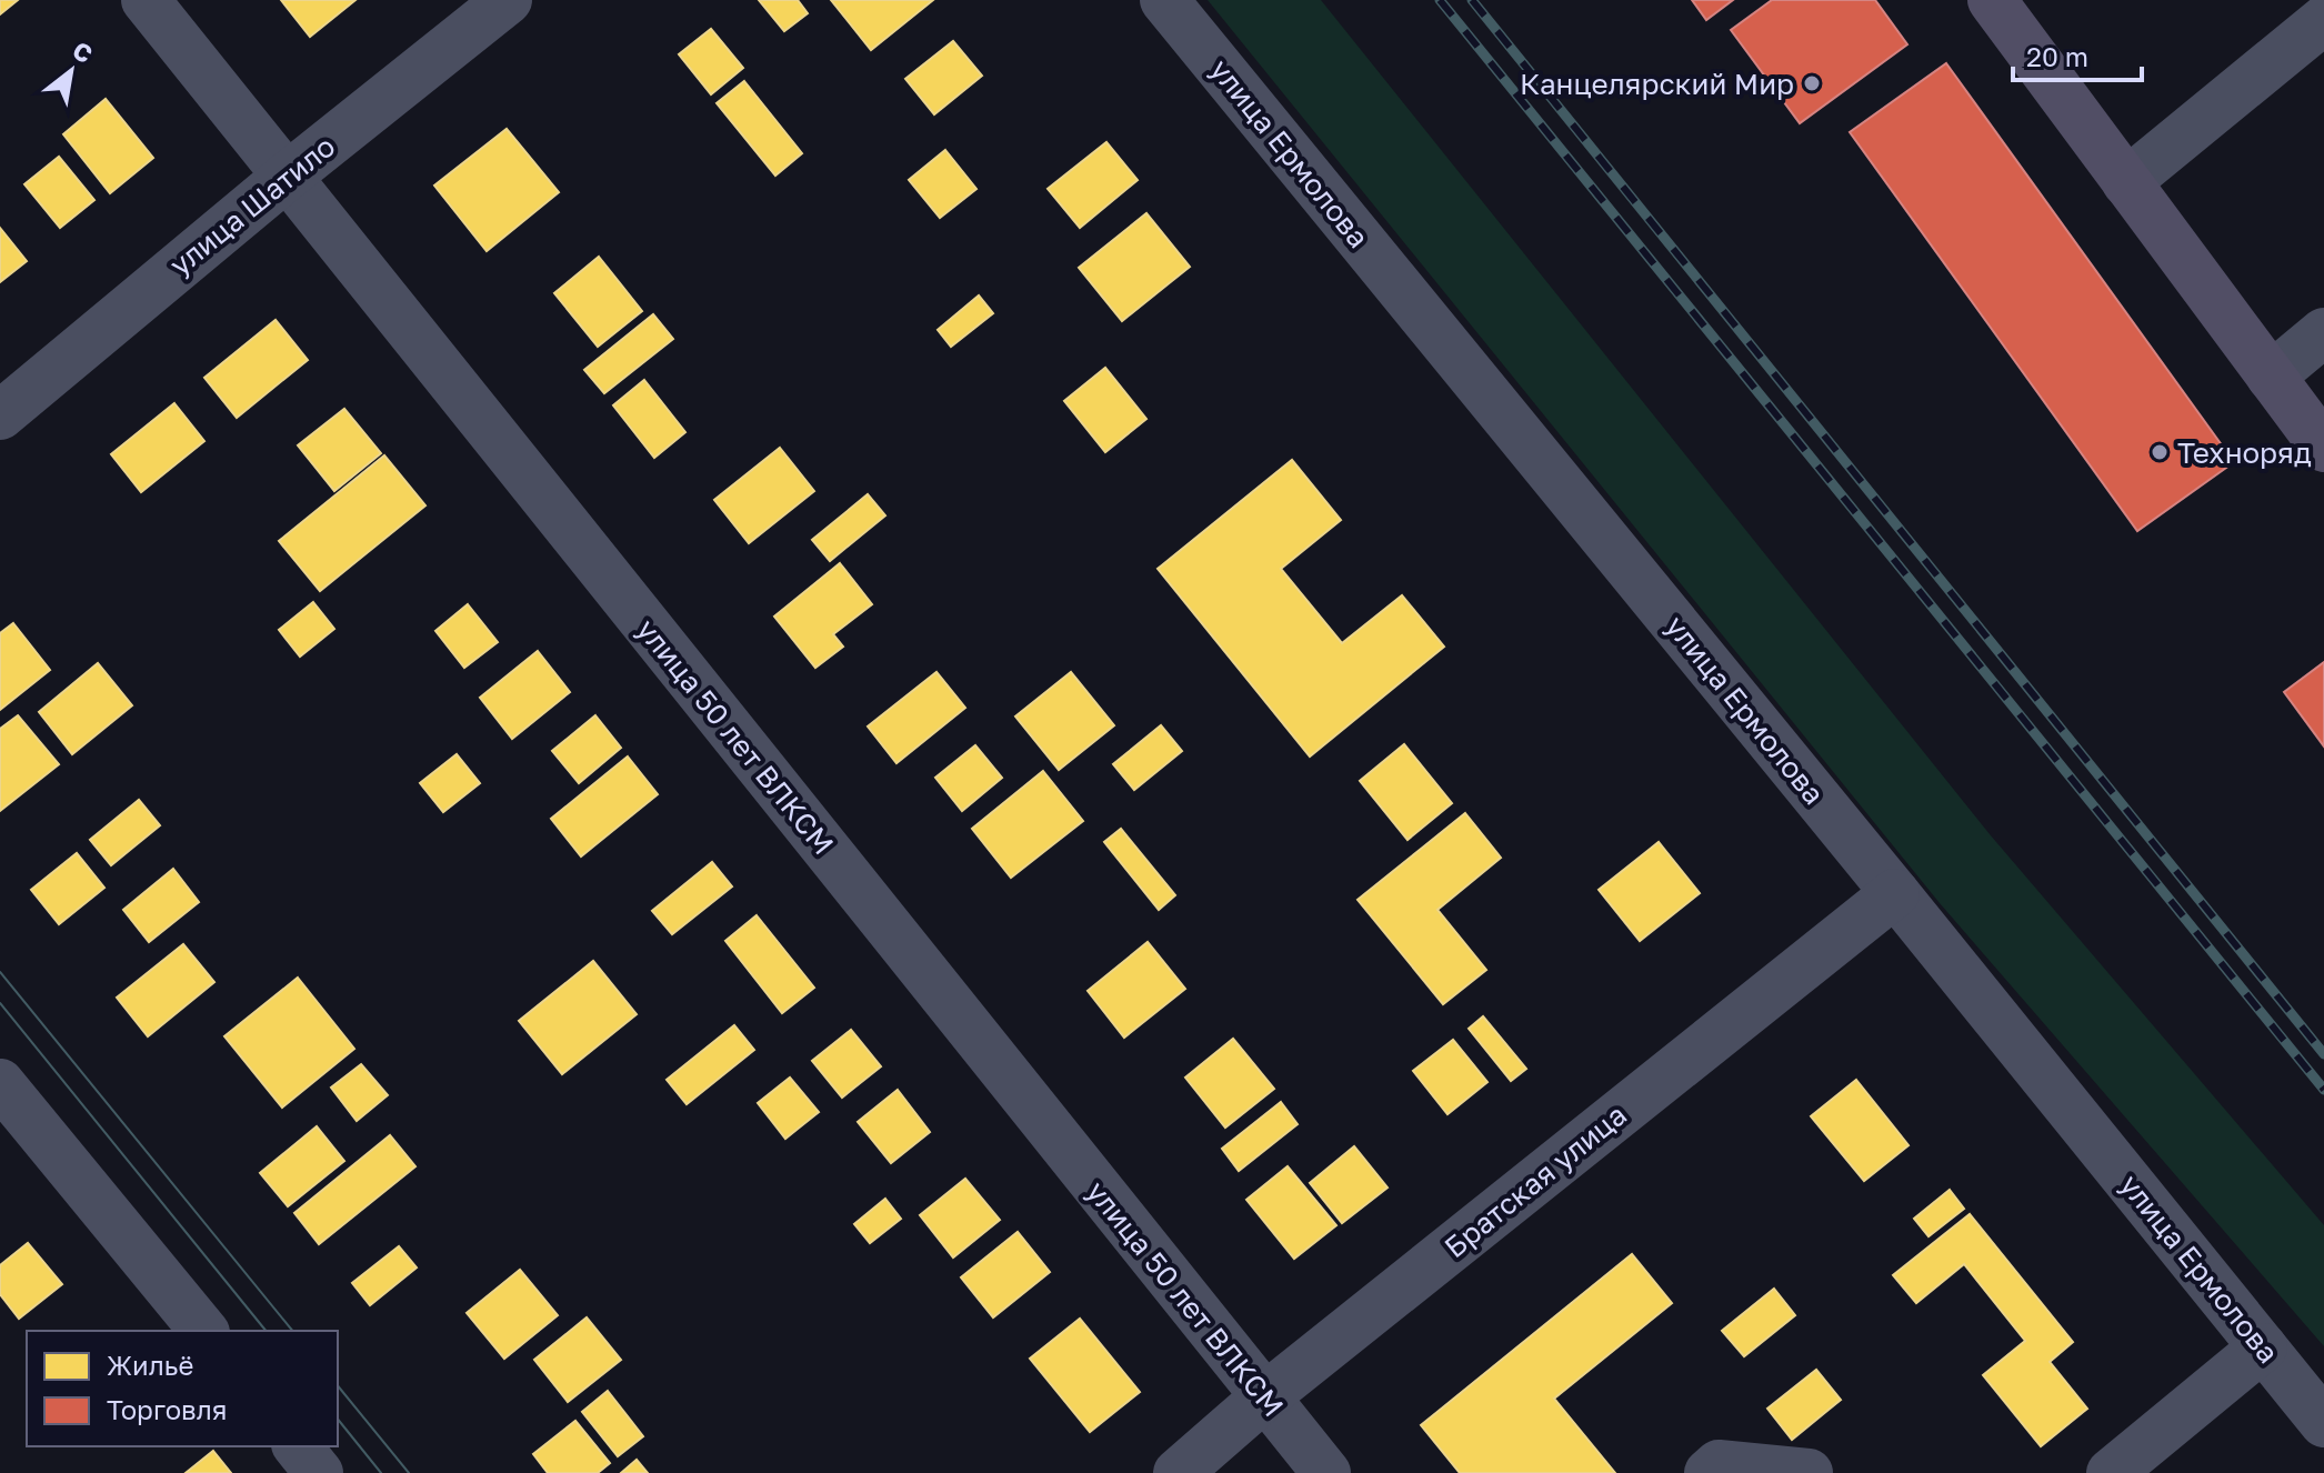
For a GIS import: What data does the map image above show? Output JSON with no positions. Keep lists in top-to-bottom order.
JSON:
{
  "streets": {
    "street": [
      "улица Ермолова",
      "улица Шатило",
      "улица 50 лет ВЛКСМ",
      "Братская улица"
    ]
  },
  "crossings": [
    ["улица Ермолова", "Братская улица"],
    ["улица Шатило", "улица 50 лет ВЛКСМ"],
    ["улица 50 лет ВЛКСМ", "Братская улица"]
  ],
  "places": ["Канцелярский Мир", "Техноряд"],
  "legend": ["Жильё", "Торговля"],
  "scale_bar": "20 m",
  "north": "top right"
}
